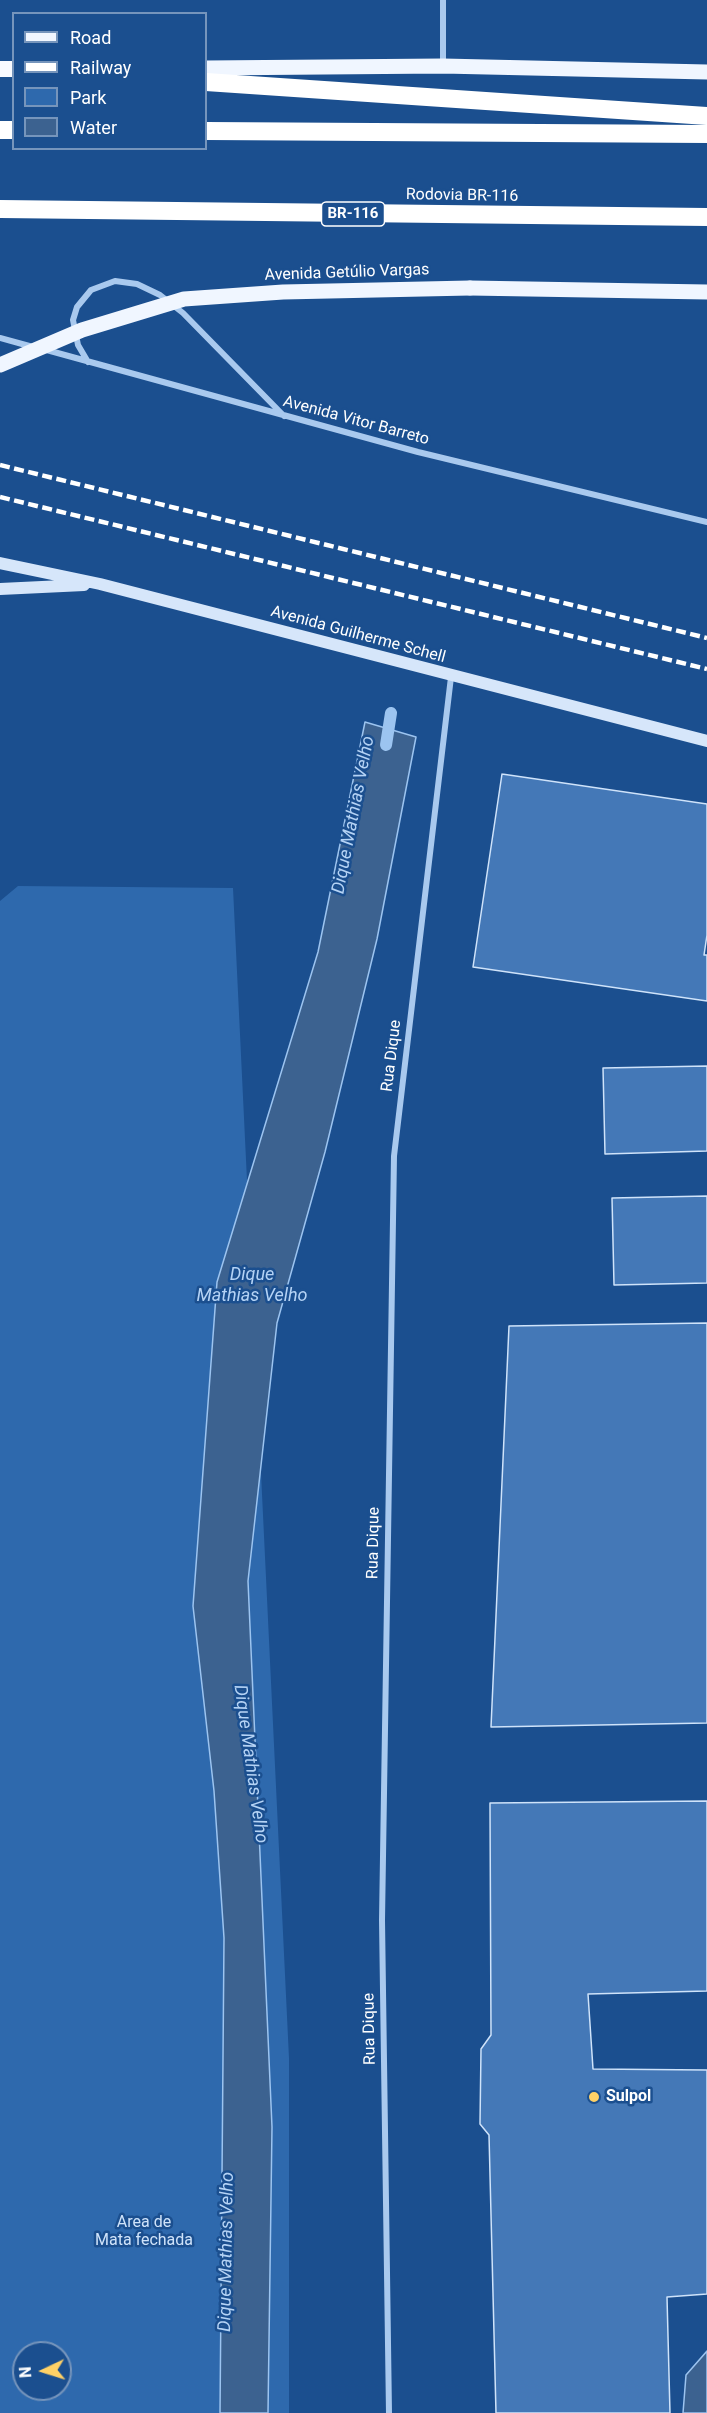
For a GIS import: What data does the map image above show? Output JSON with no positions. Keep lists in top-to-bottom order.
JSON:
{
  "streets": {
    "highway": ["Rodovia BR-116", "BR-116"],
    "main road": ["Avenida Getúlio Vargas", "Avenida Guilherme Schell"],
    "street": ["Avenida Vitor Barreto", "Rua Dique"]
  },
  "crossings": [
    ["Avenida Guilherme Schell", "Rua Dique"]
  ],
  "water": ["Dique Mathias Velho"],
  "parks": ["Area de Mata fechada"],
  "places": ["Sulpol"],
  "legend": [
    "Road",
    "Railway",
    "Park",
    "Water"
  ],
  "north": "left"
}
